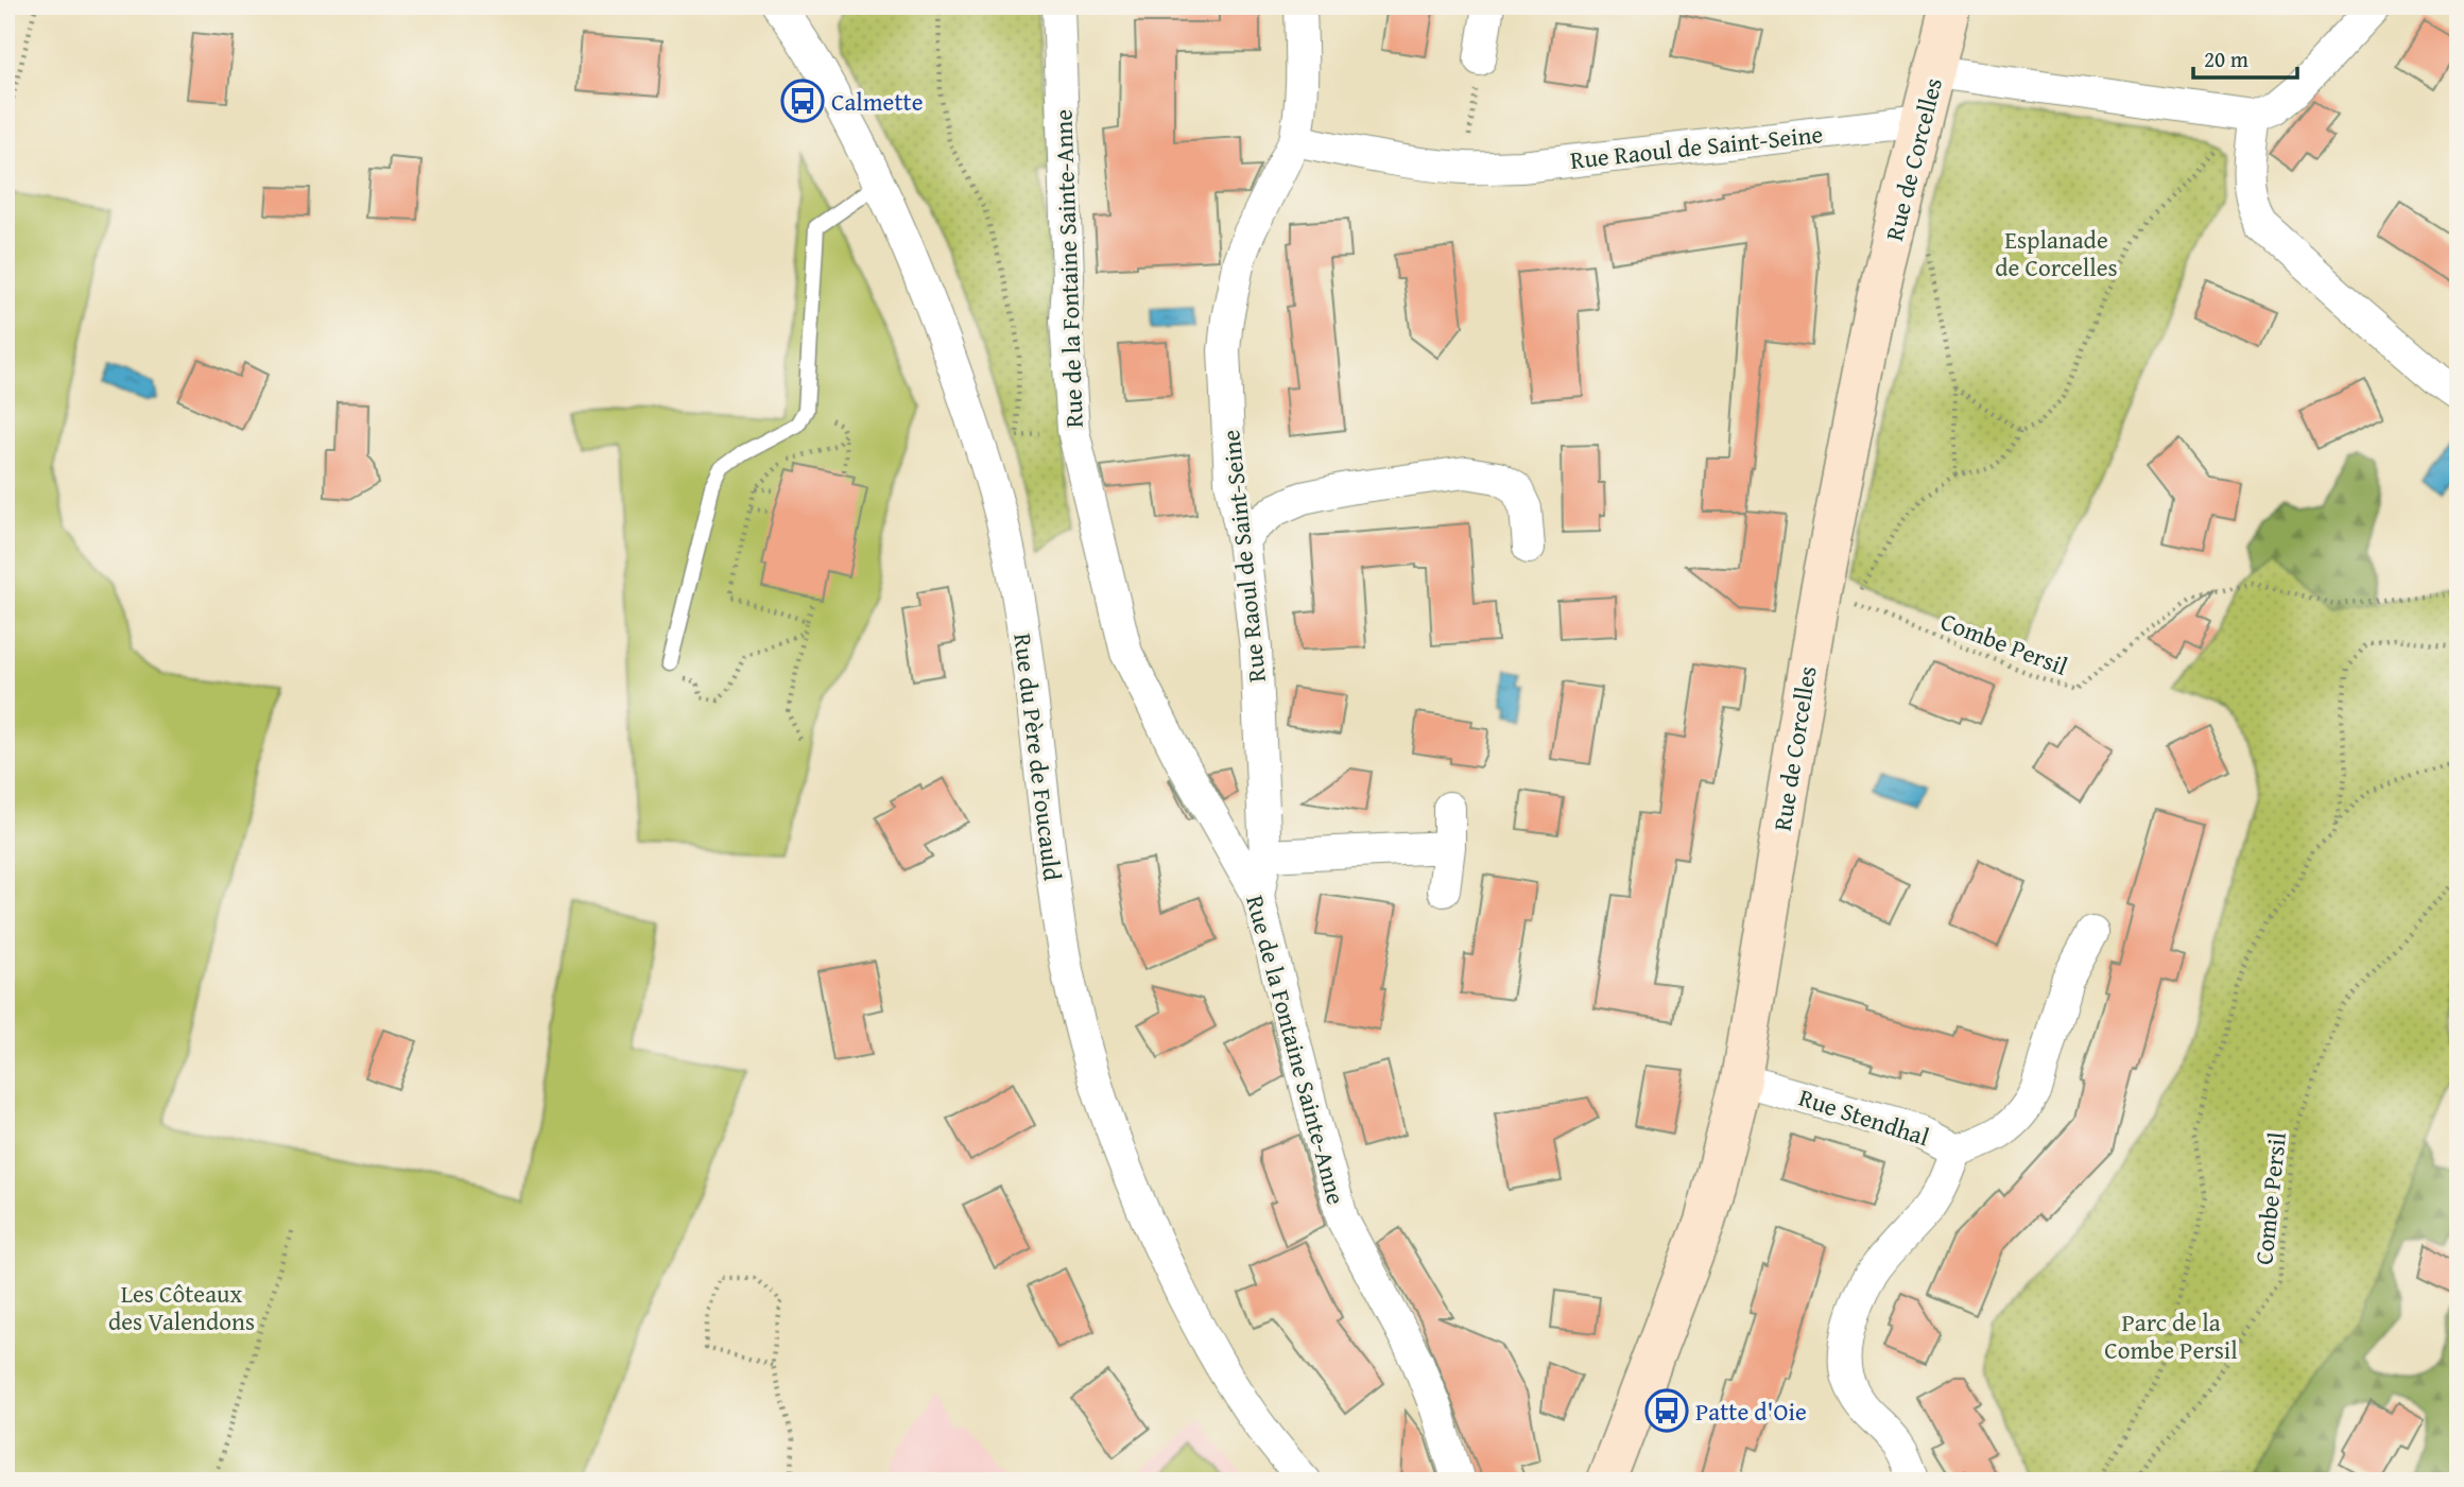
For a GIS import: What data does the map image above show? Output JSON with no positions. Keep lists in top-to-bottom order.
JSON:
{
  "streets": {
    "main road": ["Rue de Corcelles"],
    "street": [
      "Rue Raoul de Saint-Seine",
      "Rue de la Fontaine Sainte-Anne",
      "Rue du Père de Foucauld",
      "Rue Stendhal"
    ],
    "path": ["Combe Persil"]
  },
  "crossings": [
    ["Rue Raoul de Saint-Seine", "Rue de Corcelles"],
    ["Rue Raoul de Saint-Seine", "Rue de la Fontaine Sainte-Anne"],
    ["Rue de Corcelles", "Combe Persil"],
    ["Rue de Corcelles", "Rue Stendhal"]
  ],
  "parks": ["Esplanade de Corcelles", "Les Côteaux des Valendons", "Parc de la Combe Persil"],
  "places": {
    "bus stop": ["Calmette", "Patte d'Oie"]
  },
  "scale_bar": "20 m"
}
